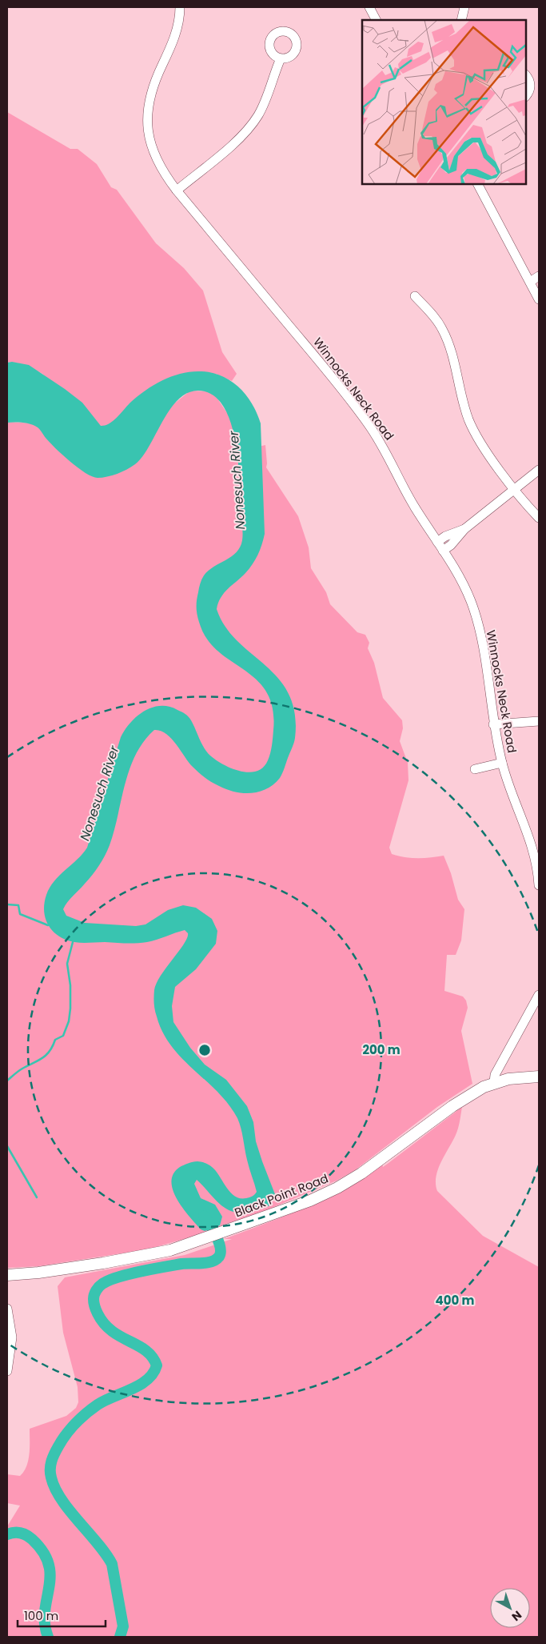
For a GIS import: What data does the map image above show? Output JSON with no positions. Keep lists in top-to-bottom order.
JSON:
{
  "streets": {
    "main road": ["Black Point Road"],
    "street": ["Winnocks Neck Road"]
  },
  "water": ["Nonesuch River"],
  "scale_bar": "100 m",
  "north": "bottom right",
  "rings": ["200 m", "400 m"]
}
